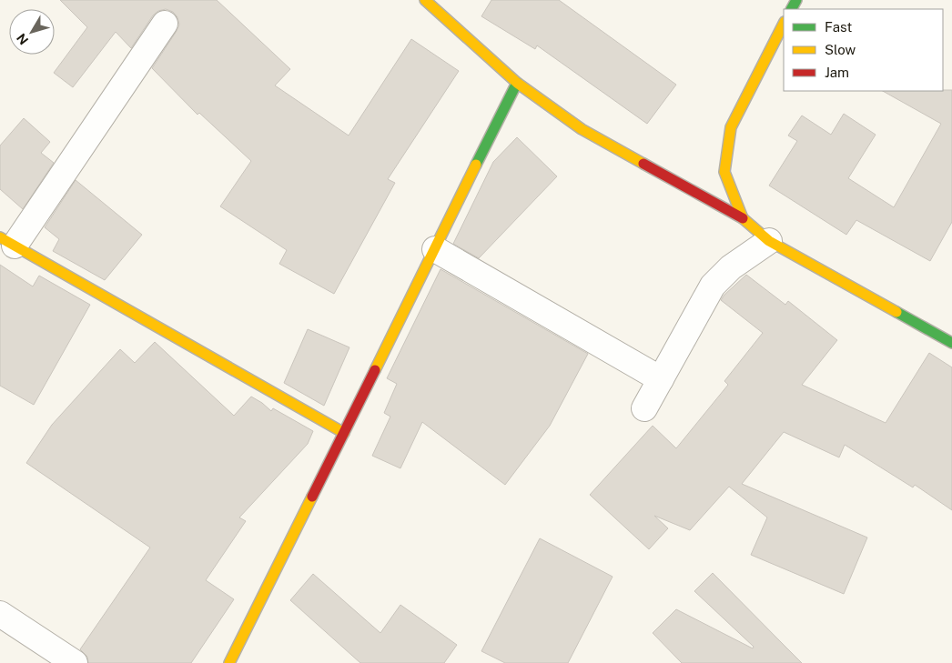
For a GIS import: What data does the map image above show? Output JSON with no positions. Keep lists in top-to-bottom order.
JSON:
{
  "legend": ["Fast", "Slow", "Jam"],
  "north": "bottom left"
}
